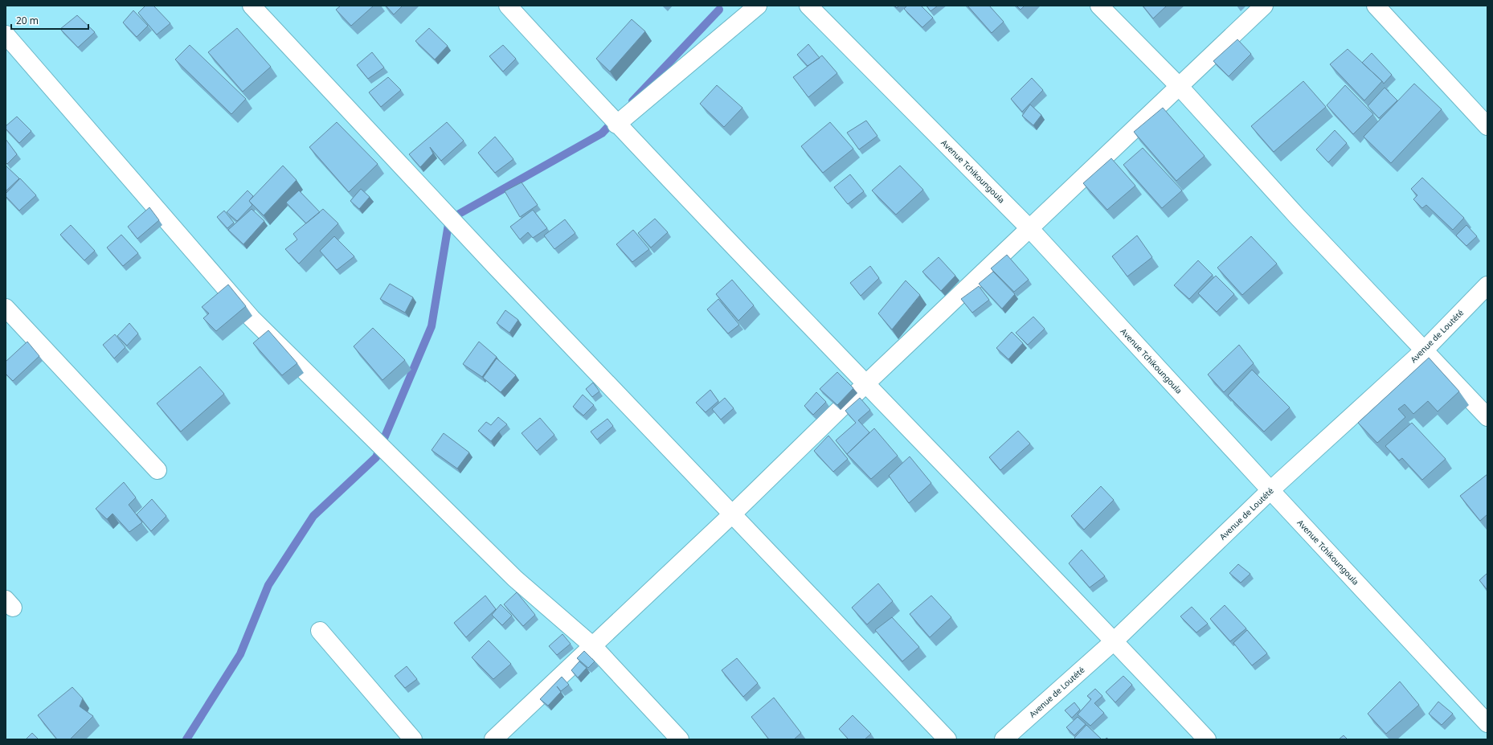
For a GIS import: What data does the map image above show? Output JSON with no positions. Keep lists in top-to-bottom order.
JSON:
{
  "streets": {
    "street": ["Avenue Tchikoungoula", "Avenue de Loutété"]
  },
  "crossings": [
    ["Avenue Tchikoungoula", "Avenue de Loutété"]
  ],
  "scale_bar": "20 m"
}
